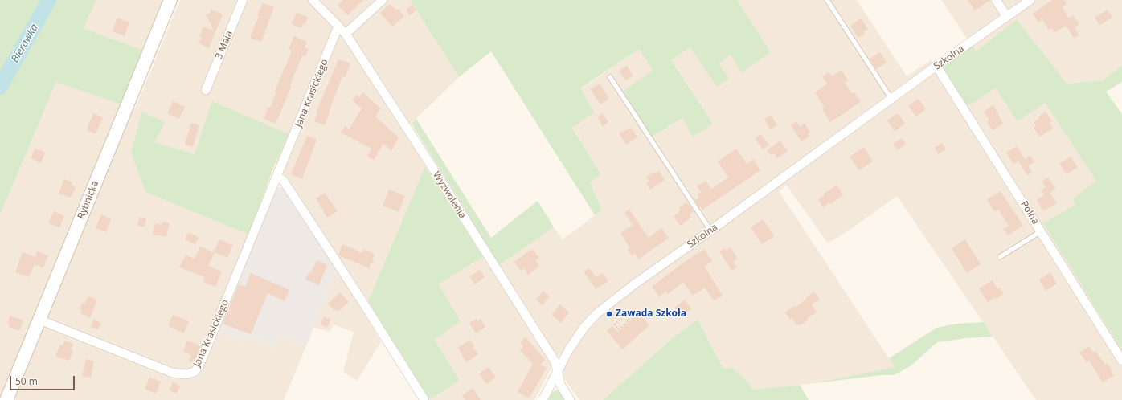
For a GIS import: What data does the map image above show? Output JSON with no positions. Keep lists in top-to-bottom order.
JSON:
{
  "streets": {
    "main road": ["Rybnicka"],
    "street": [
      "3 Maja",
      "Szkolna",
      "Jana Krasickiego",
      "Wyzwolenia",
      "Polna"
    ]
  },
  "crossings": [
    ["Szkolna", "Wyzwolenia"],
    ["Szkolna", "Polna"],
    ["Jana Krasickiego", "Wyzwolenia"],
    ["Jana Krasickiego", "Rybnicka"]
  ],
  "water": ["Bierawka"],
  "places": ["Zawada Szkoła"],
  "scale_bar": "50 m"
}
